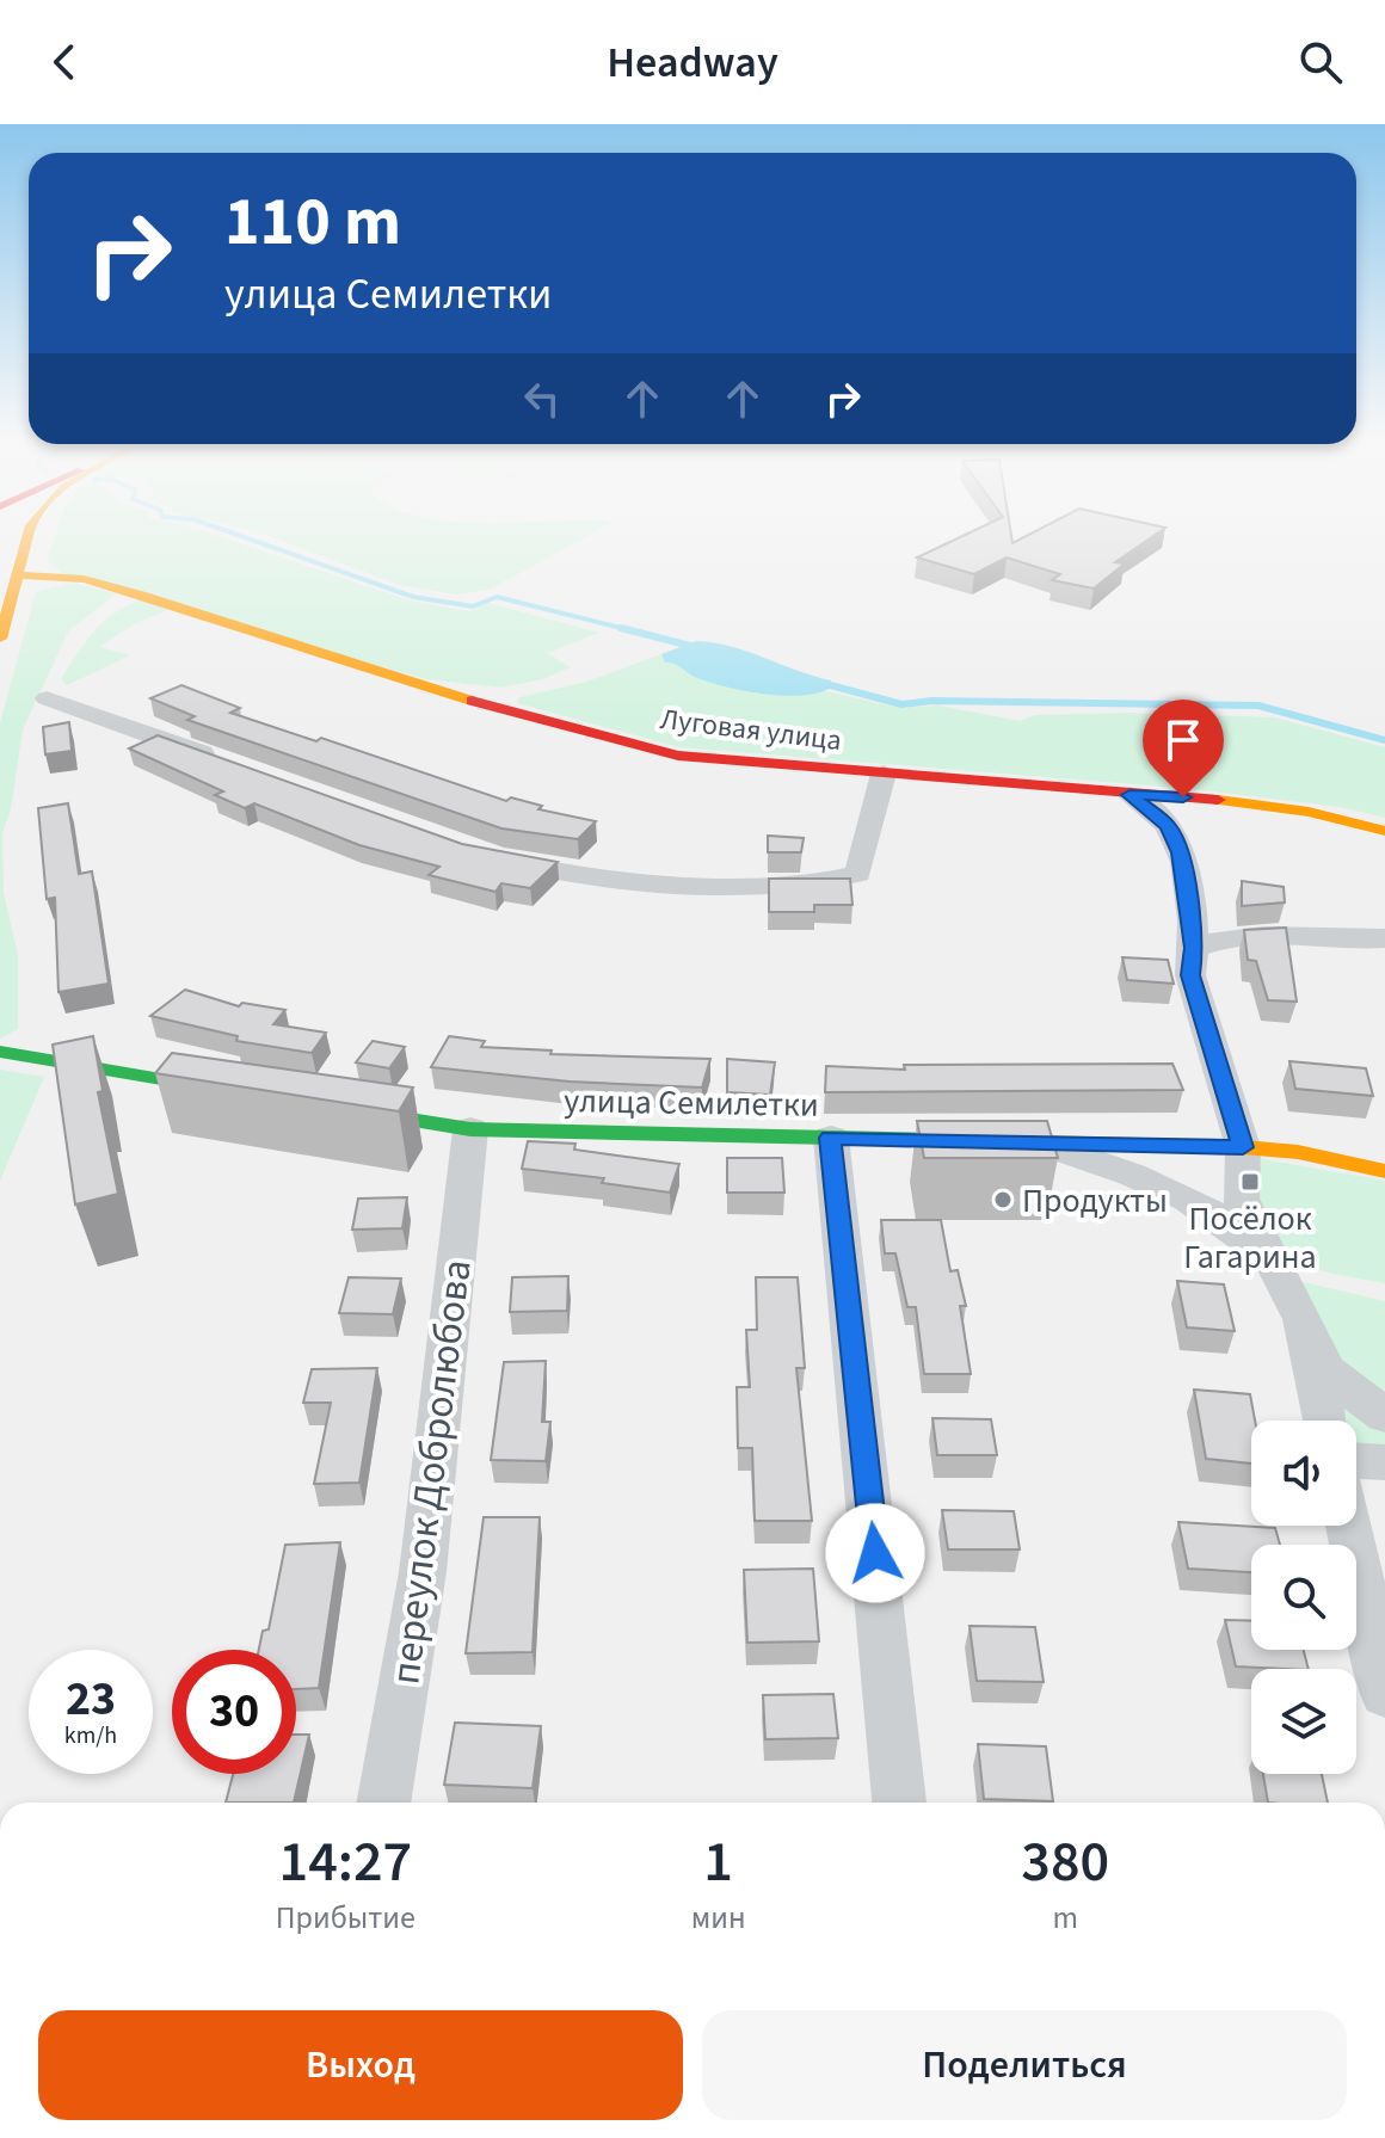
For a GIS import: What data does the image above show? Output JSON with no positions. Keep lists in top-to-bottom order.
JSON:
{
  "streets": {
    "street": ["Луговая улица", "улица Семилетки", "переулок Добролюбова"]
  },
  "crossings": [
    ["улица Семилетки", "переулок Добролюбова"]
  ],
  "places": {
    "transit": ["Посёлок Гагарина"],
    "other": ["Продукты"]
  },
  "page": {
    "header": "Headway",
    "turn": ["110 m", "улица Семилетки"],
    "speed": "23 km/h",
    "limit": "30",
    "eta": [
      "14:27",
      "Прибытие",
      "1",
      "мин",
      "380",
      "m"
    ],
    "buttons": ["Выход", "Поделиться"]
  }
}
